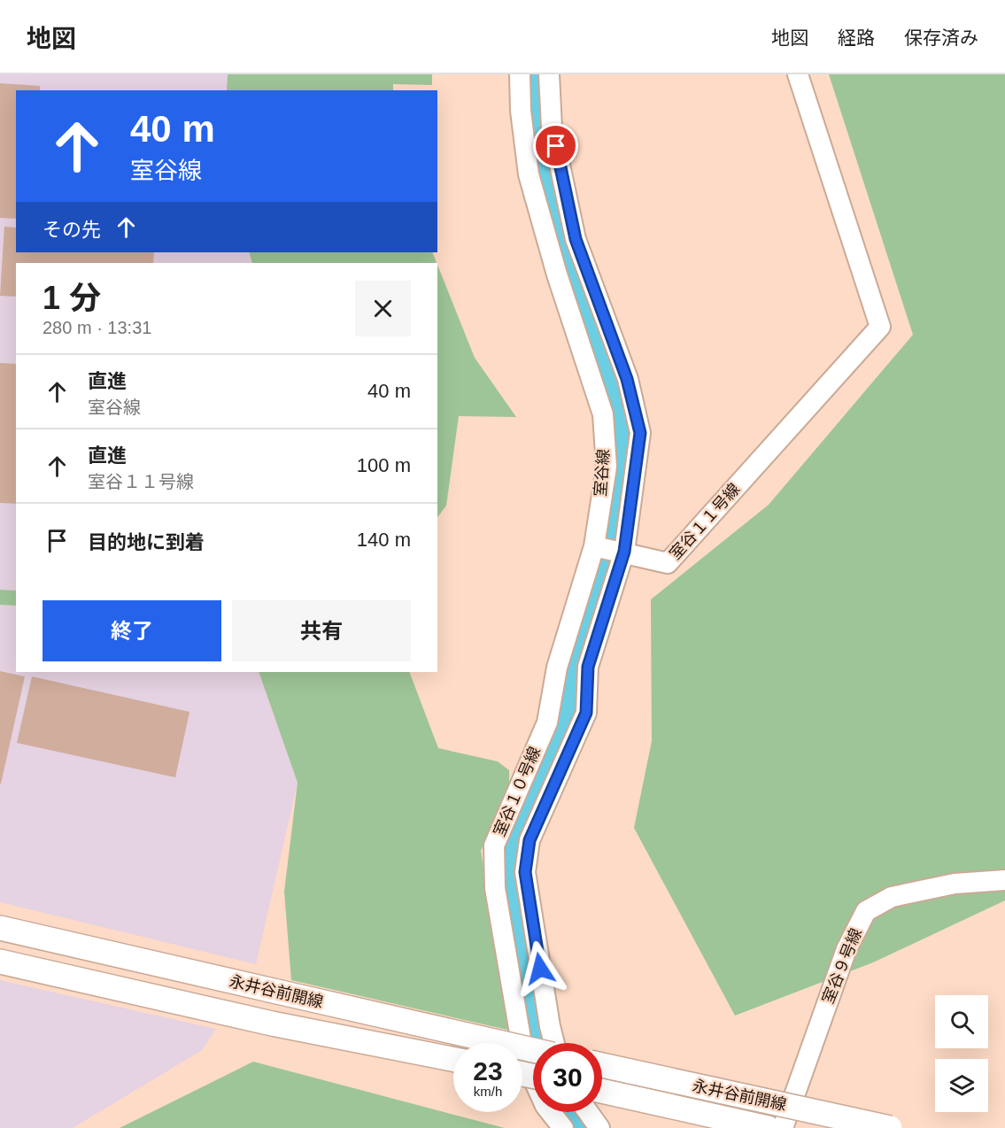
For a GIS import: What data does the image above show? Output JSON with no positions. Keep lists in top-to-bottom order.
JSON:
{
  "streets": {
    "street": [
      "室谷線",
      "室谷１１号線",
      "室谷１０号線",
      "室谷９号線",
      "永井谷前開線"
    ]
  },
  "crossings": [
    ["室谷線", "室谷１０号線"]
  ],
  "page": {
    "header": "地図",
    "nav": ["地図", "経路", "保存済み"],
    "turn": ["40 m", "室谷線"],
    "then": "その先",
    "heading": ["1 分", "280 m · 13:31"],
    "list": [
      {
        "name": "直進",
        "note": "室谷線",
        "value": "40 m"
      },
      {
        "name": "直進",
        "note": "室谷１１号線",
        "value": "100 m"
      },
      {
        "name": "目的地に到着",
        "value": "140 m"
      }
    ],
    "buttons": ["終了", "共有"],
    "speed": "23 km/h",
    "limit": "30"
  }
}
